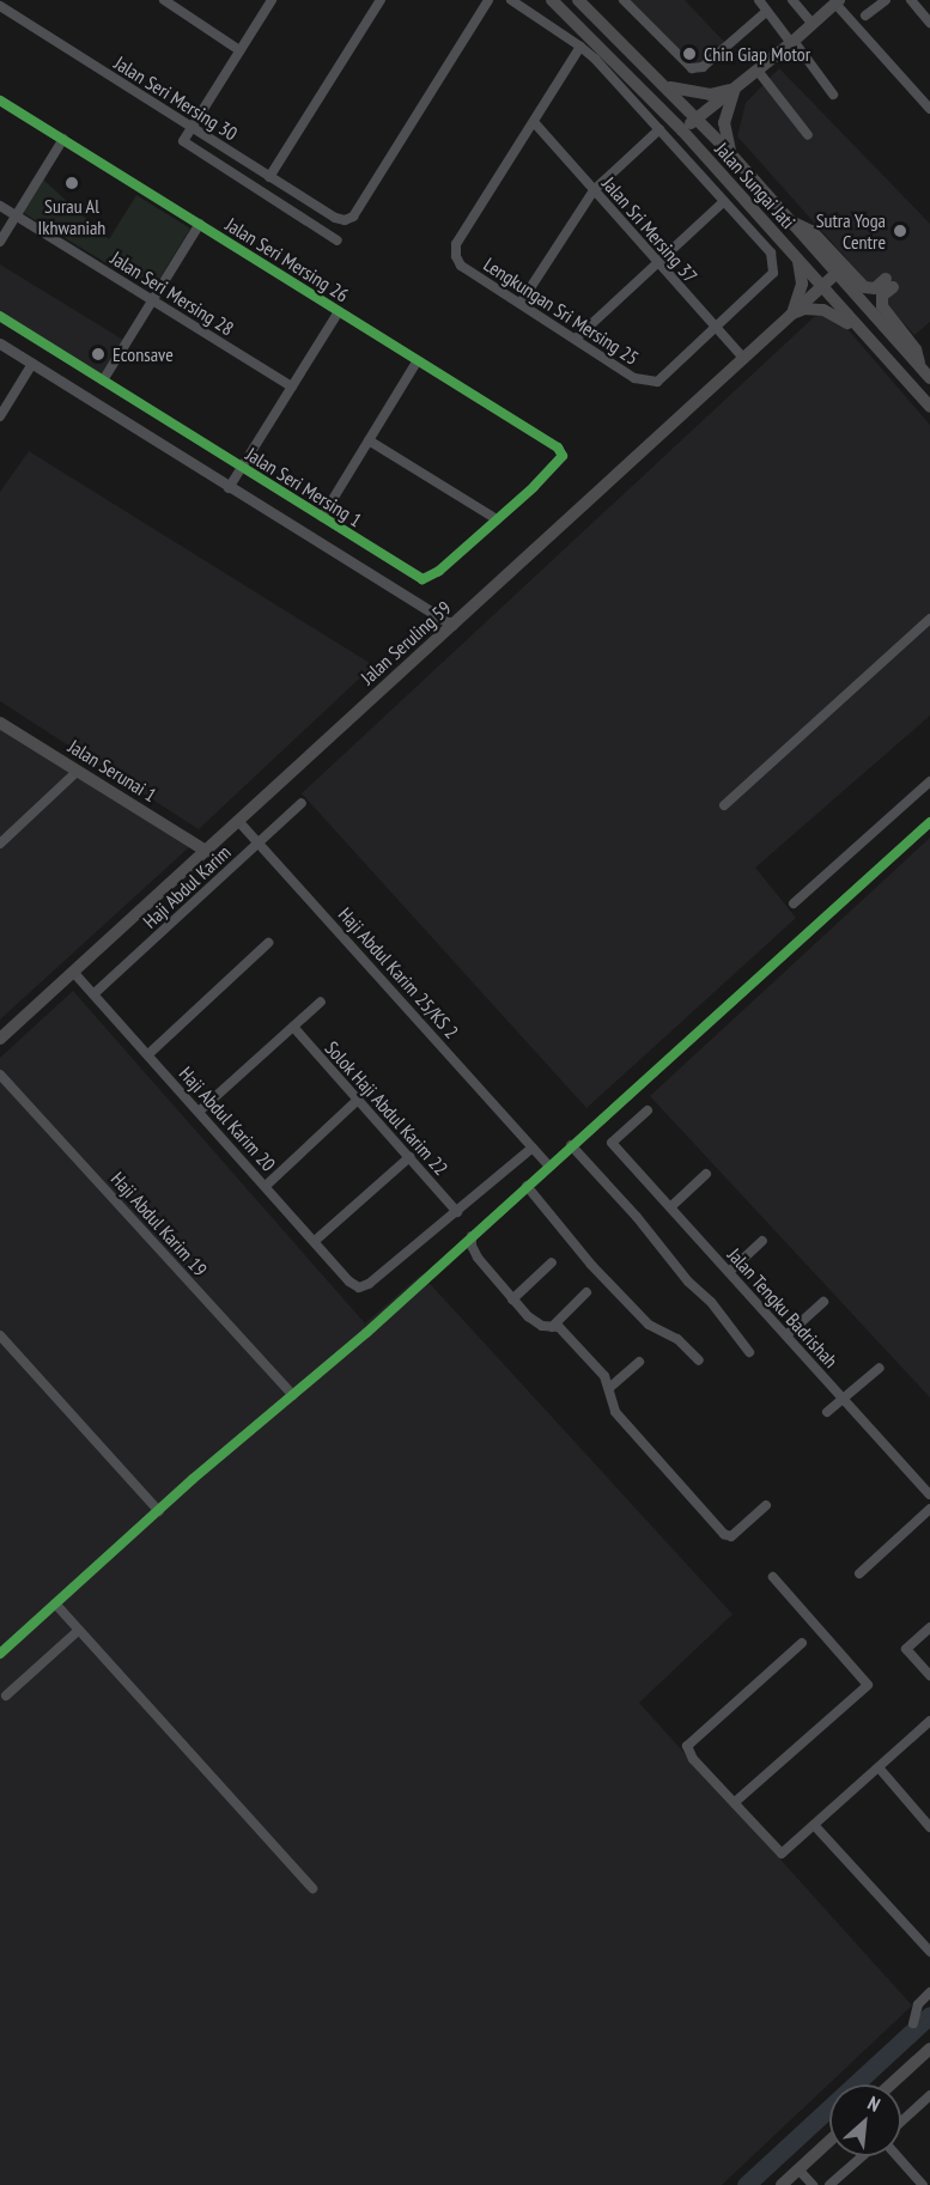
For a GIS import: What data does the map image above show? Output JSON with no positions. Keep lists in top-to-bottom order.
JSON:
{
  "streets": {
    "main road": ["Jalan Sungai Jati", "Jalan Seruling 59", "Jalan Serunai 1"],
    "street": [
      "Jalan Seri Mersing 30",
      "Jalan Sri Mersing 37",
      "Jalan Seri Mersing 26",
      "Jalan Seri Mersing 28",
      "Lengkungan Sri Mersing 25",
      "Jalan Seri Mersing 1",
      "Haji Abdul Karim",
      "Haji Abdul Karim 25/KS 2",
      "Solok Haji Abdul Karim 22",
      "Haji Abdul Karim 20",
      "Haji Abdul Karim 19",
      "Jalan Tengku Badrishah"
    ]
  },
  "crossings": [
    ["Jalan Sungai Jati", "Jalan Seruling 59"],
    ["Jalan Sri Mersing 37", "Lengkungan Sri Mersing 25"],
    ["Jalan Sri Mersing 37", "Jalan Seruling 59"],
    ["Jalan Seri Mersing 26", "Jalan Seri Mersing 1"],
    ["Jalan Seruling 59", "Jalan Serunai 1"],
    ["Jalan Seruling 59", "Haji Abdul Karim 25/KS 2"],
    ["Jalan Seruling 59", "Haji Abdul Karim 20"],
    ["Haji Abdul Karim", "Haji Abdul Karim 25/KS 2"],
    ["Haji Abdul Karim", "Haji Abdul Karim 20"],
    ["Solok Haji Abdul Karim 22", "Haji Abdul Karim 20"]
  ],
  "places": [
    "Chin Giap Motor",
    "Surau Al Ikhwaniah",
    "Sutra Yoga Centre",
    "Econsave"
  ],
  "north": "top right"
}
